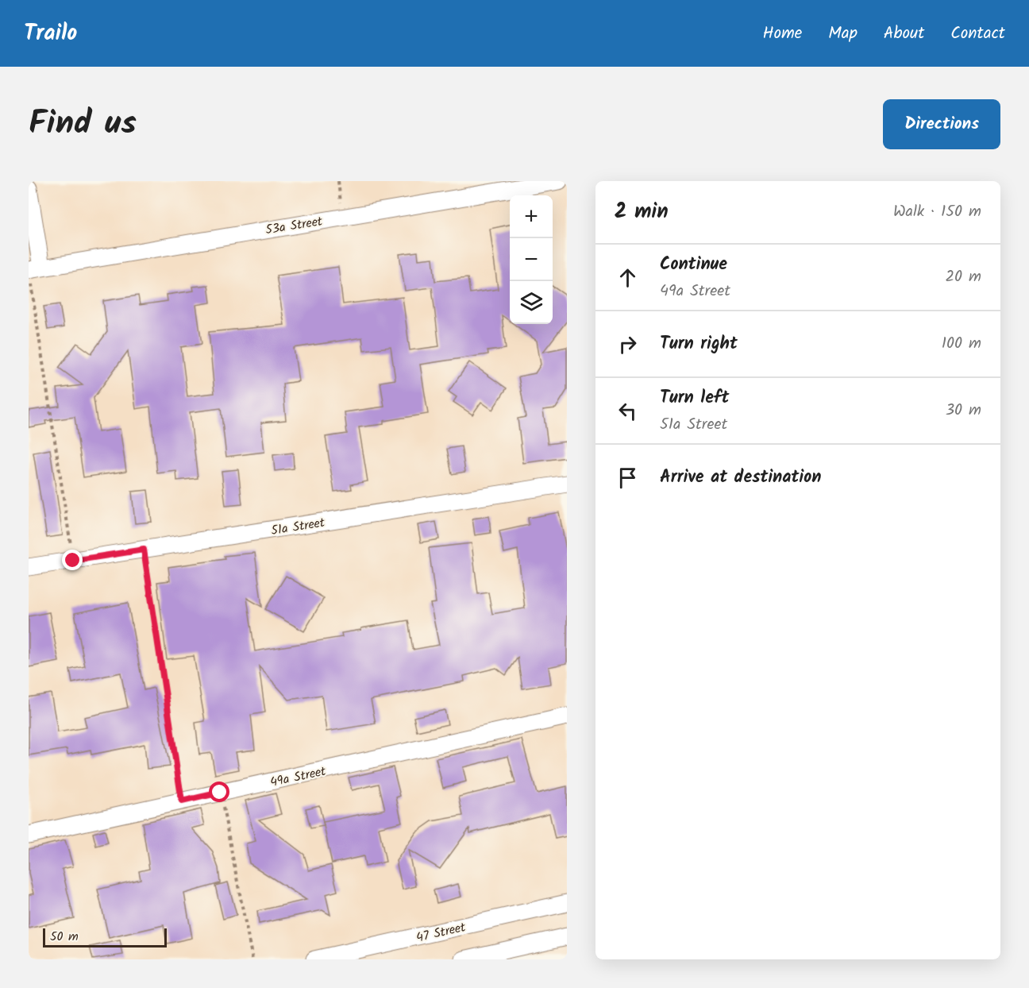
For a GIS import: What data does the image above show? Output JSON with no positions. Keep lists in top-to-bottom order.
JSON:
{
  "streets": {
    "street": [
      "53a Street",
      "51a Street",
      "49a Street",
      "47 Street"
    ]
  },
  "scale_bar": "50 m",
  "page": {
    "header": "Trailo",
    "nav": [
      "Home",
      "Map",
      "About",
      "Contact"
    ],
    "title": "Find us",
    "buttons": "Directions",
    "heading": ["2 min", "Walk · 150 m"],
    "map_buttons": ["+", "−"],
    "list": [
      ["Continue", "49a Street", "20 m"],
      ["Turn right", "100 m"],
      ["Turn left", "51a Street", "30 m"],
      "Arrive at destination"
    ],
    "scale": "50 m"
  }
}
